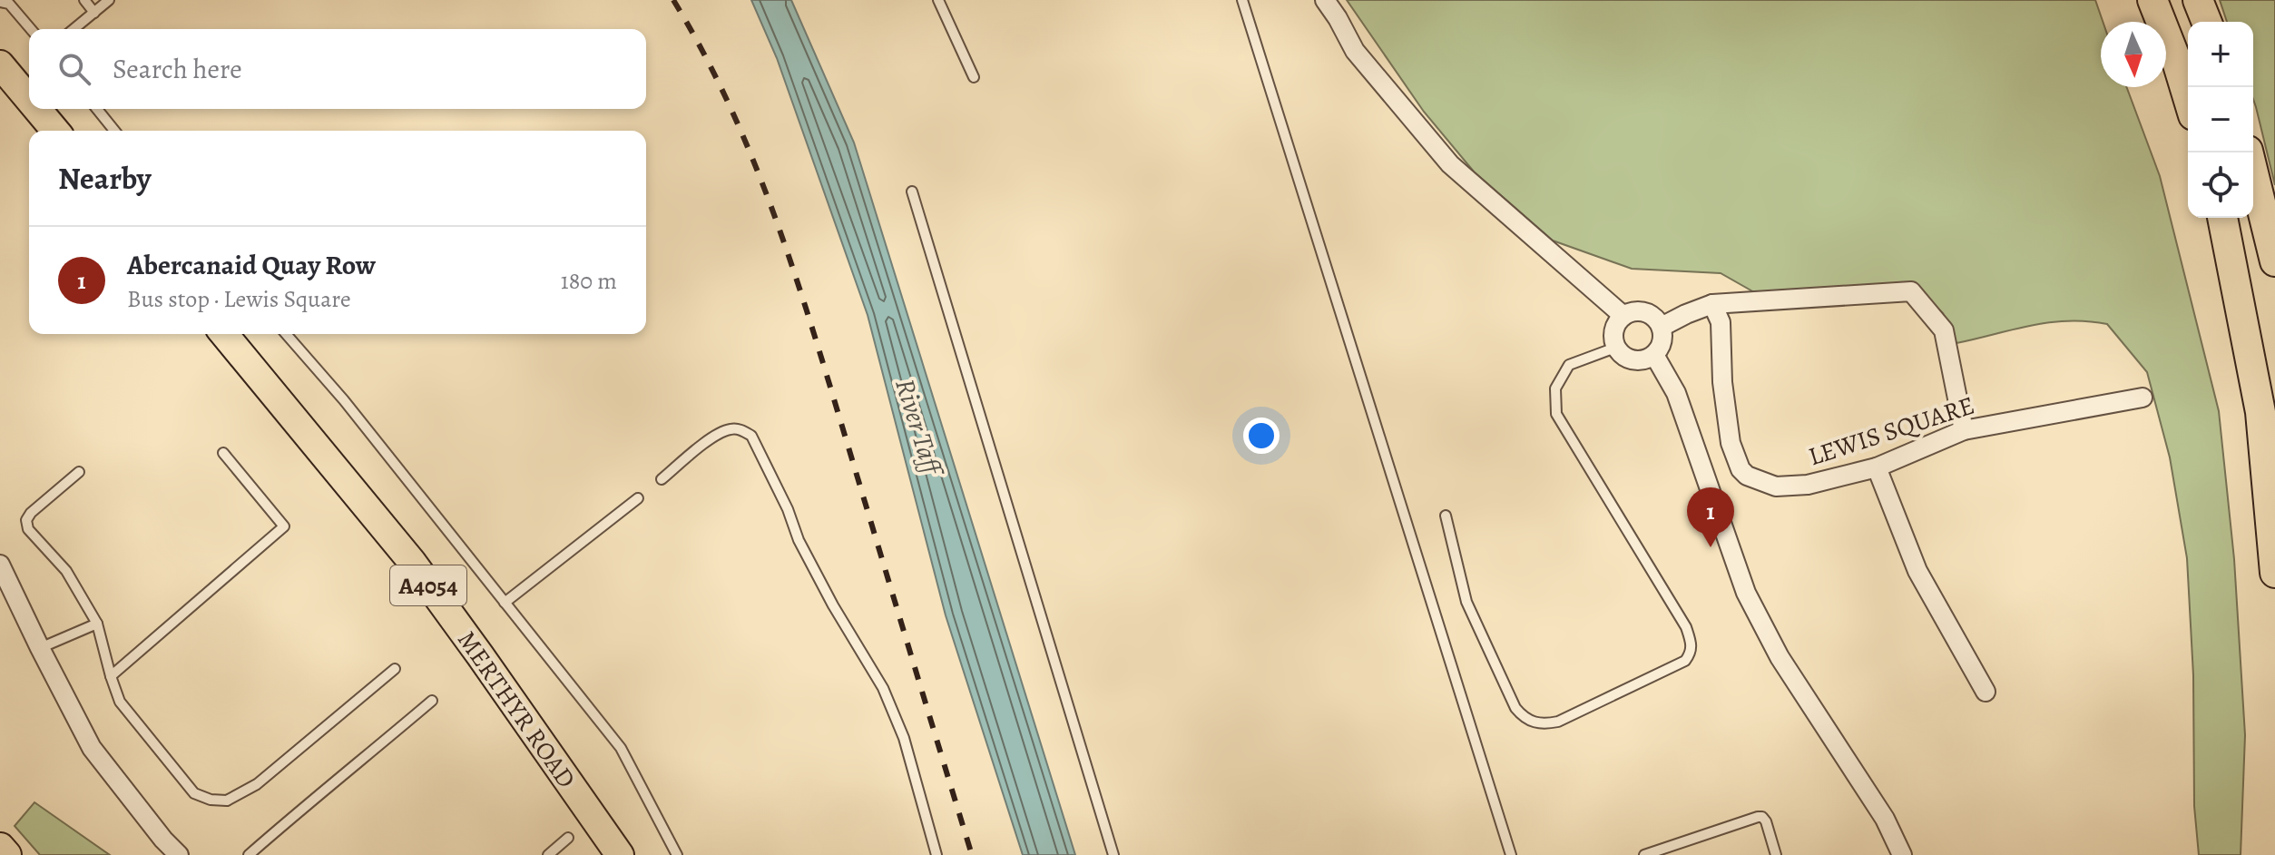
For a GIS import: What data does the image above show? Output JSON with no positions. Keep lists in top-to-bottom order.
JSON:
{
  "streets": {
    "main road": ["A4054", "MERTHYR ROAD"],
    "street": ["LEWIS SQUARE"]
  },
  "water": ["River Taff"],
  "north": "bottom",
  "page": {
    "map_buttons": ["+", "−"],
    "search": "Search here",
    "heading": "Nearby",
    "list": [
      {
        "mark": "1",
        "name": "Abercanaid Quay Row",
        "note": "Bus stop · Lewis Square",
        "value": "180 m"
      }
    ],
    "pins": "1"
  }
}
